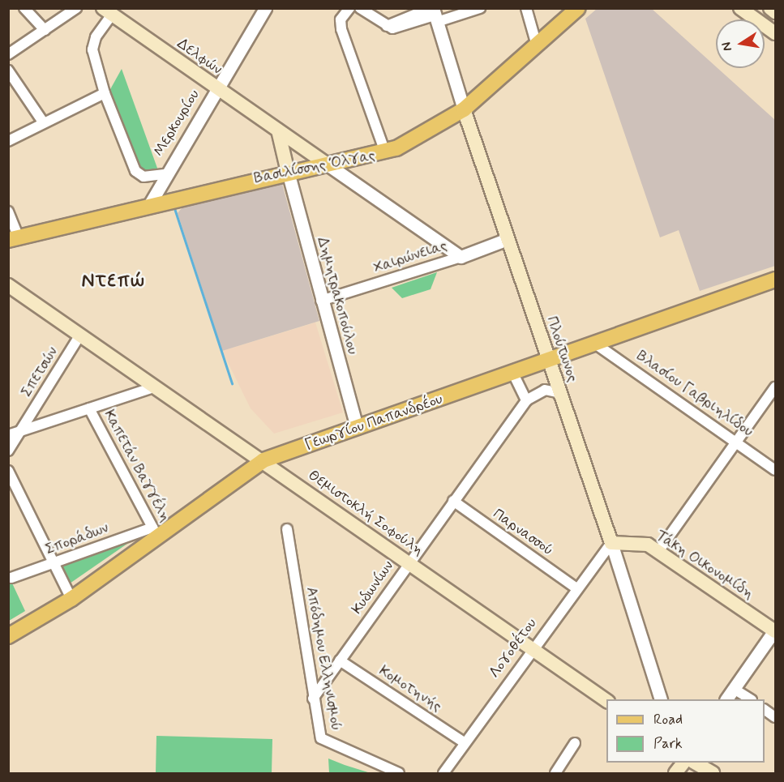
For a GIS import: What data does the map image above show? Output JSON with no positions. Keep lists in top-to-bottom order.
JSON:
{
  "streets": {
    "main road": [
      "Δελφών",
      "Βασιλίσσης Όλγας",
      "Πλούτωνος",
      "Γεωργίου Παπανδρέου",
      "Θεμιστοκλή Σοφούλη",
      "Τάκη Οικονομίδη"
    ],
    "street": [
      "Μερκουρίου",
      "Χαιρώνειας",
      "Δημητρακοπούλου",
      "Σπετσών",
      "Βλασίου Γαβριηλίδου",
      "Καπετάν Βαγγέλη",
      "Παρνασσού",
      "Σποράδων",
      "Κυδωνίων",
      "Λογοθέτου",
      "Απόδημου Ελληνισμού",
      "Κομοτηνής"
    ]
  },
  "crossings": [
    ["Δελφών", "Μερκουρίου"],
    ["Δελφών", "Βασιλίσσης Όλγας"],
    ["Μερκουρίου", "Βασιλίσσης Όλγας"],
    ["Βασιλίσσης Όλγας", "Δημητρακοπούλου"],
    ["Βασιλίσσης Όλγας", "Πλούτωνος"],
    ["Χαιρώνειας", "Δημητρακοπούλου"],
    ["Χαιρώνειας", "Πλούτωνος"],
    ["Δημητρακοπούλου", "Γεωργίου Παπανδρέου"],
    ["Πλούτωνος", "Γεωργίου Παπανδρέου"],
    ["Πλούτωνος", "Τάκη Οικονομίδη"],
    ["Πλούτωνος", "Κυδωνίων"],
    ["Πλούτωνος", "Λογοθέτου"],
    ["Σπετσών", "Θεμιστοκλή Σοφούλη"],
    ["Βλασίου Γαβριηλίδου", "Γεωργίου Παπανδρέου"],
    ["Γεωργίου Παπανδρέου", "Καπετάν Βαγγέλη"],
    ["Γεωργίου Παπανδρέου", "Θεμιστοκλή Σοφούλη"],
    ["Γεωργίου Παπανδρέου", "Σποράδων"],
    ["Καπετάν Βαγγέλη", "Σποράδων"],
    ["Θεμιστοκλή Σοφούλη", "Κυδωνίων"],
    ["Θεμιστοκλή Σοφούλη", "Λογοθέτου"],
    ["Παρνασσού", "Κυδωνίων"],
    ["Παρνασσού", "Λογοθέτου"],
    ["Τάκη Οικονομίδη", "Λογοθέτου"],
    ["Κυδωνίων", "Απόδημου Ελληνισμού"],
    ["Κυδωνίων", "Κομοτηνής"],
    ["Λογοθέτου", "Κομοτηνής"]
  ],
  "districts": ["Ντεπώ"],
  "legend": ["Road", "Park"],
  "north": "left"
}
